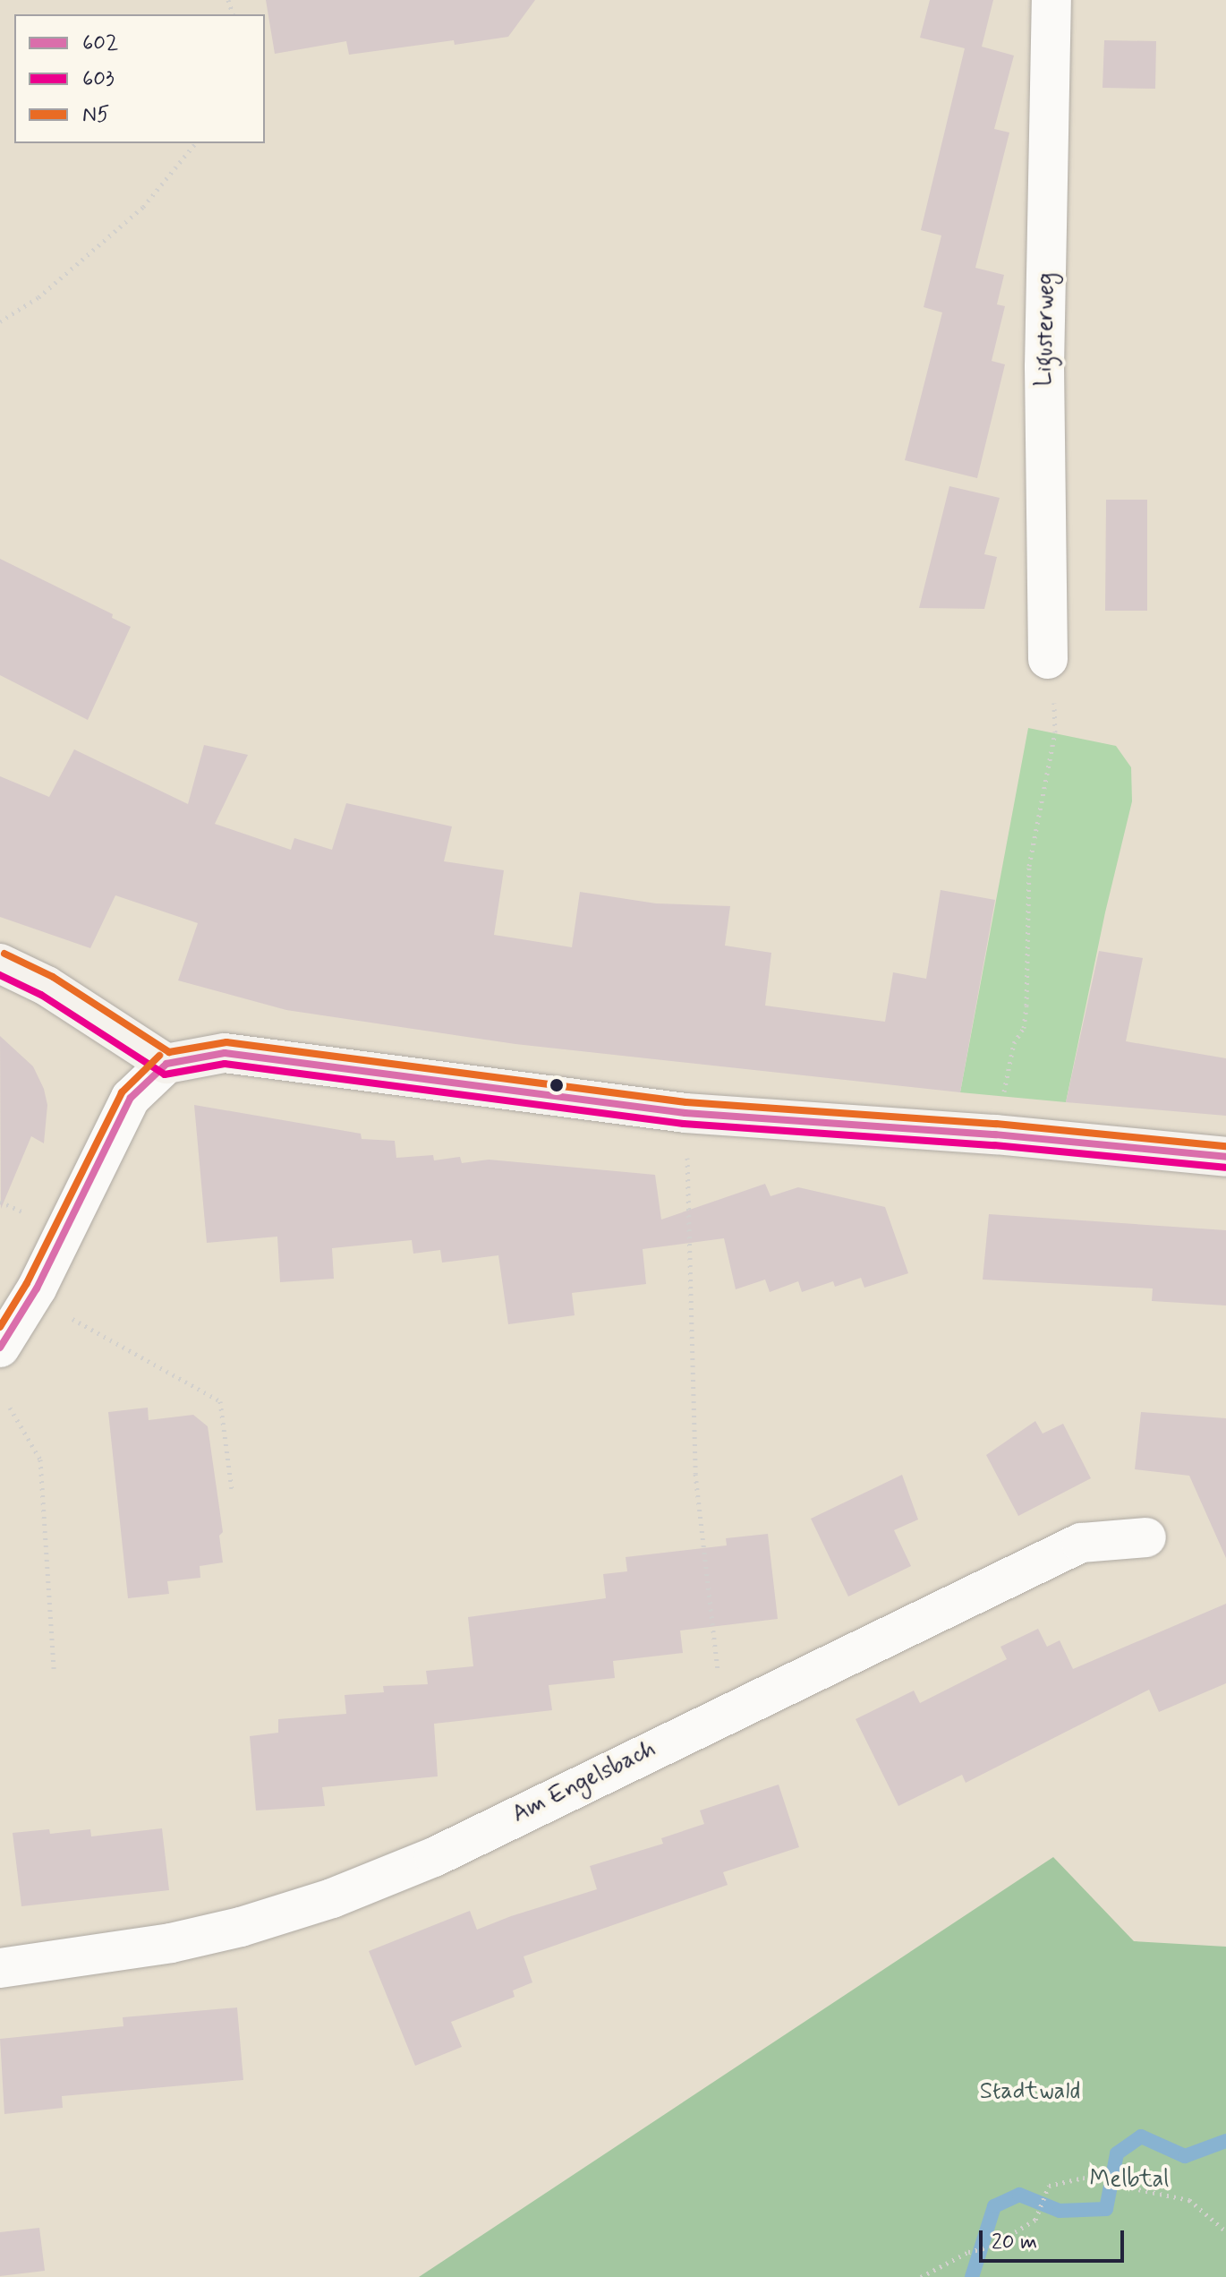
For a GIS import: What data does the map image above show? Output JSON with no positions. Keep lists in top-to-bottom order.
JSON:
{
  "streets": {
    "street": ["Ligusterweg", "Am Engelsbach"]
  },
  "parks": ["Stadtwald", "Melbtal"],
  "lines": ["transit line N5", "transit line 603", "transit line 602"],
  "legend": ["602", "603", "N5"],
  "scale_bar": "20 m"
}
